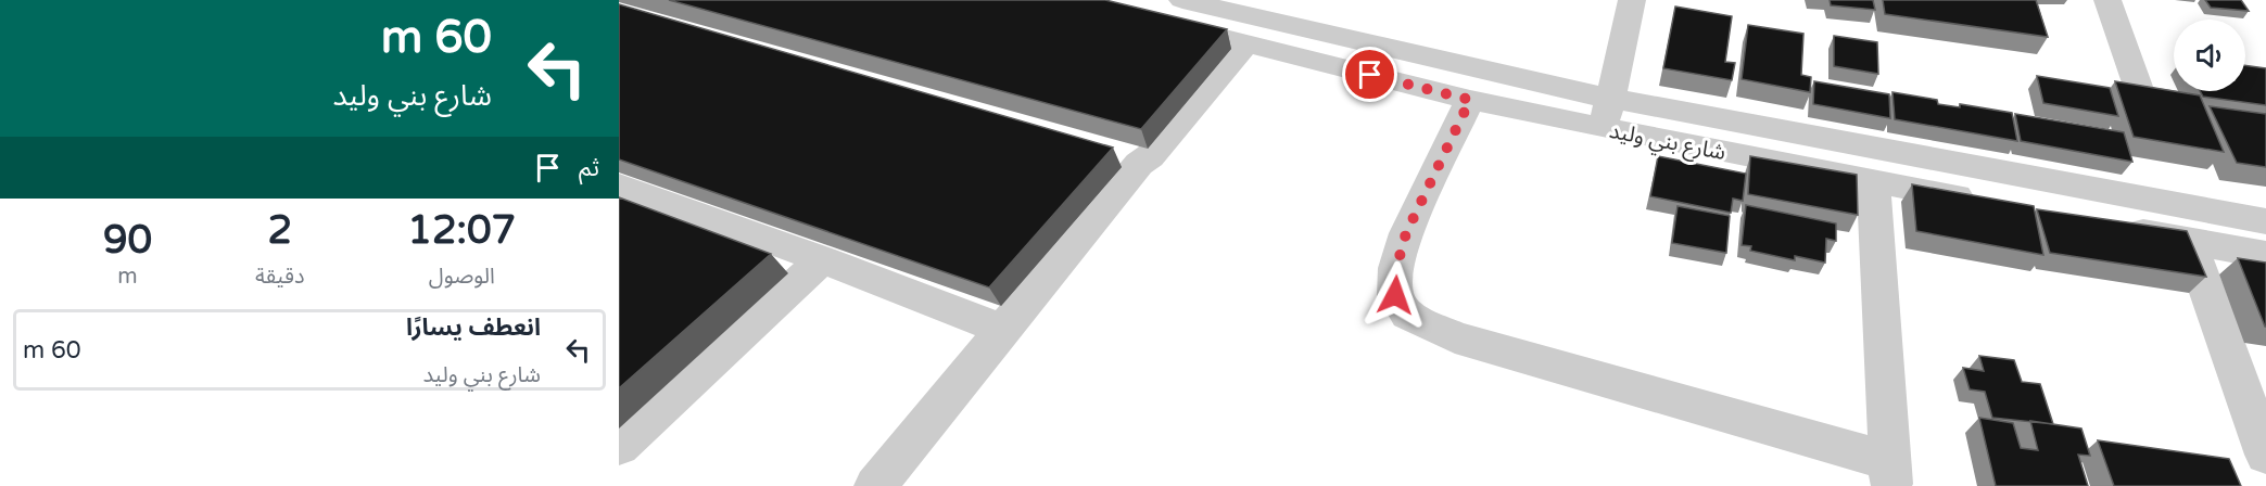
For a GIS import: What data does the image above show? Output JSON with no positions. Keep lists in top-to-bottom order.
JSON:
{
  "streets": {
    "street": ["شارع بني وليد"]
  },
  "page": {
    "turn": ["60 m", "شارع بني وليد"],
    "then": "ثم",
    "eta": [
      "12:07",
      "الوصول",
      "2",
      "دقيقة",
      "90",
      "m"
    ],
    "list": [
      {
        "name": "انعطف يسارًا",
        "note": "شارع بني وليد",
        "value": "60 m"
      }
    ]
  }
}
